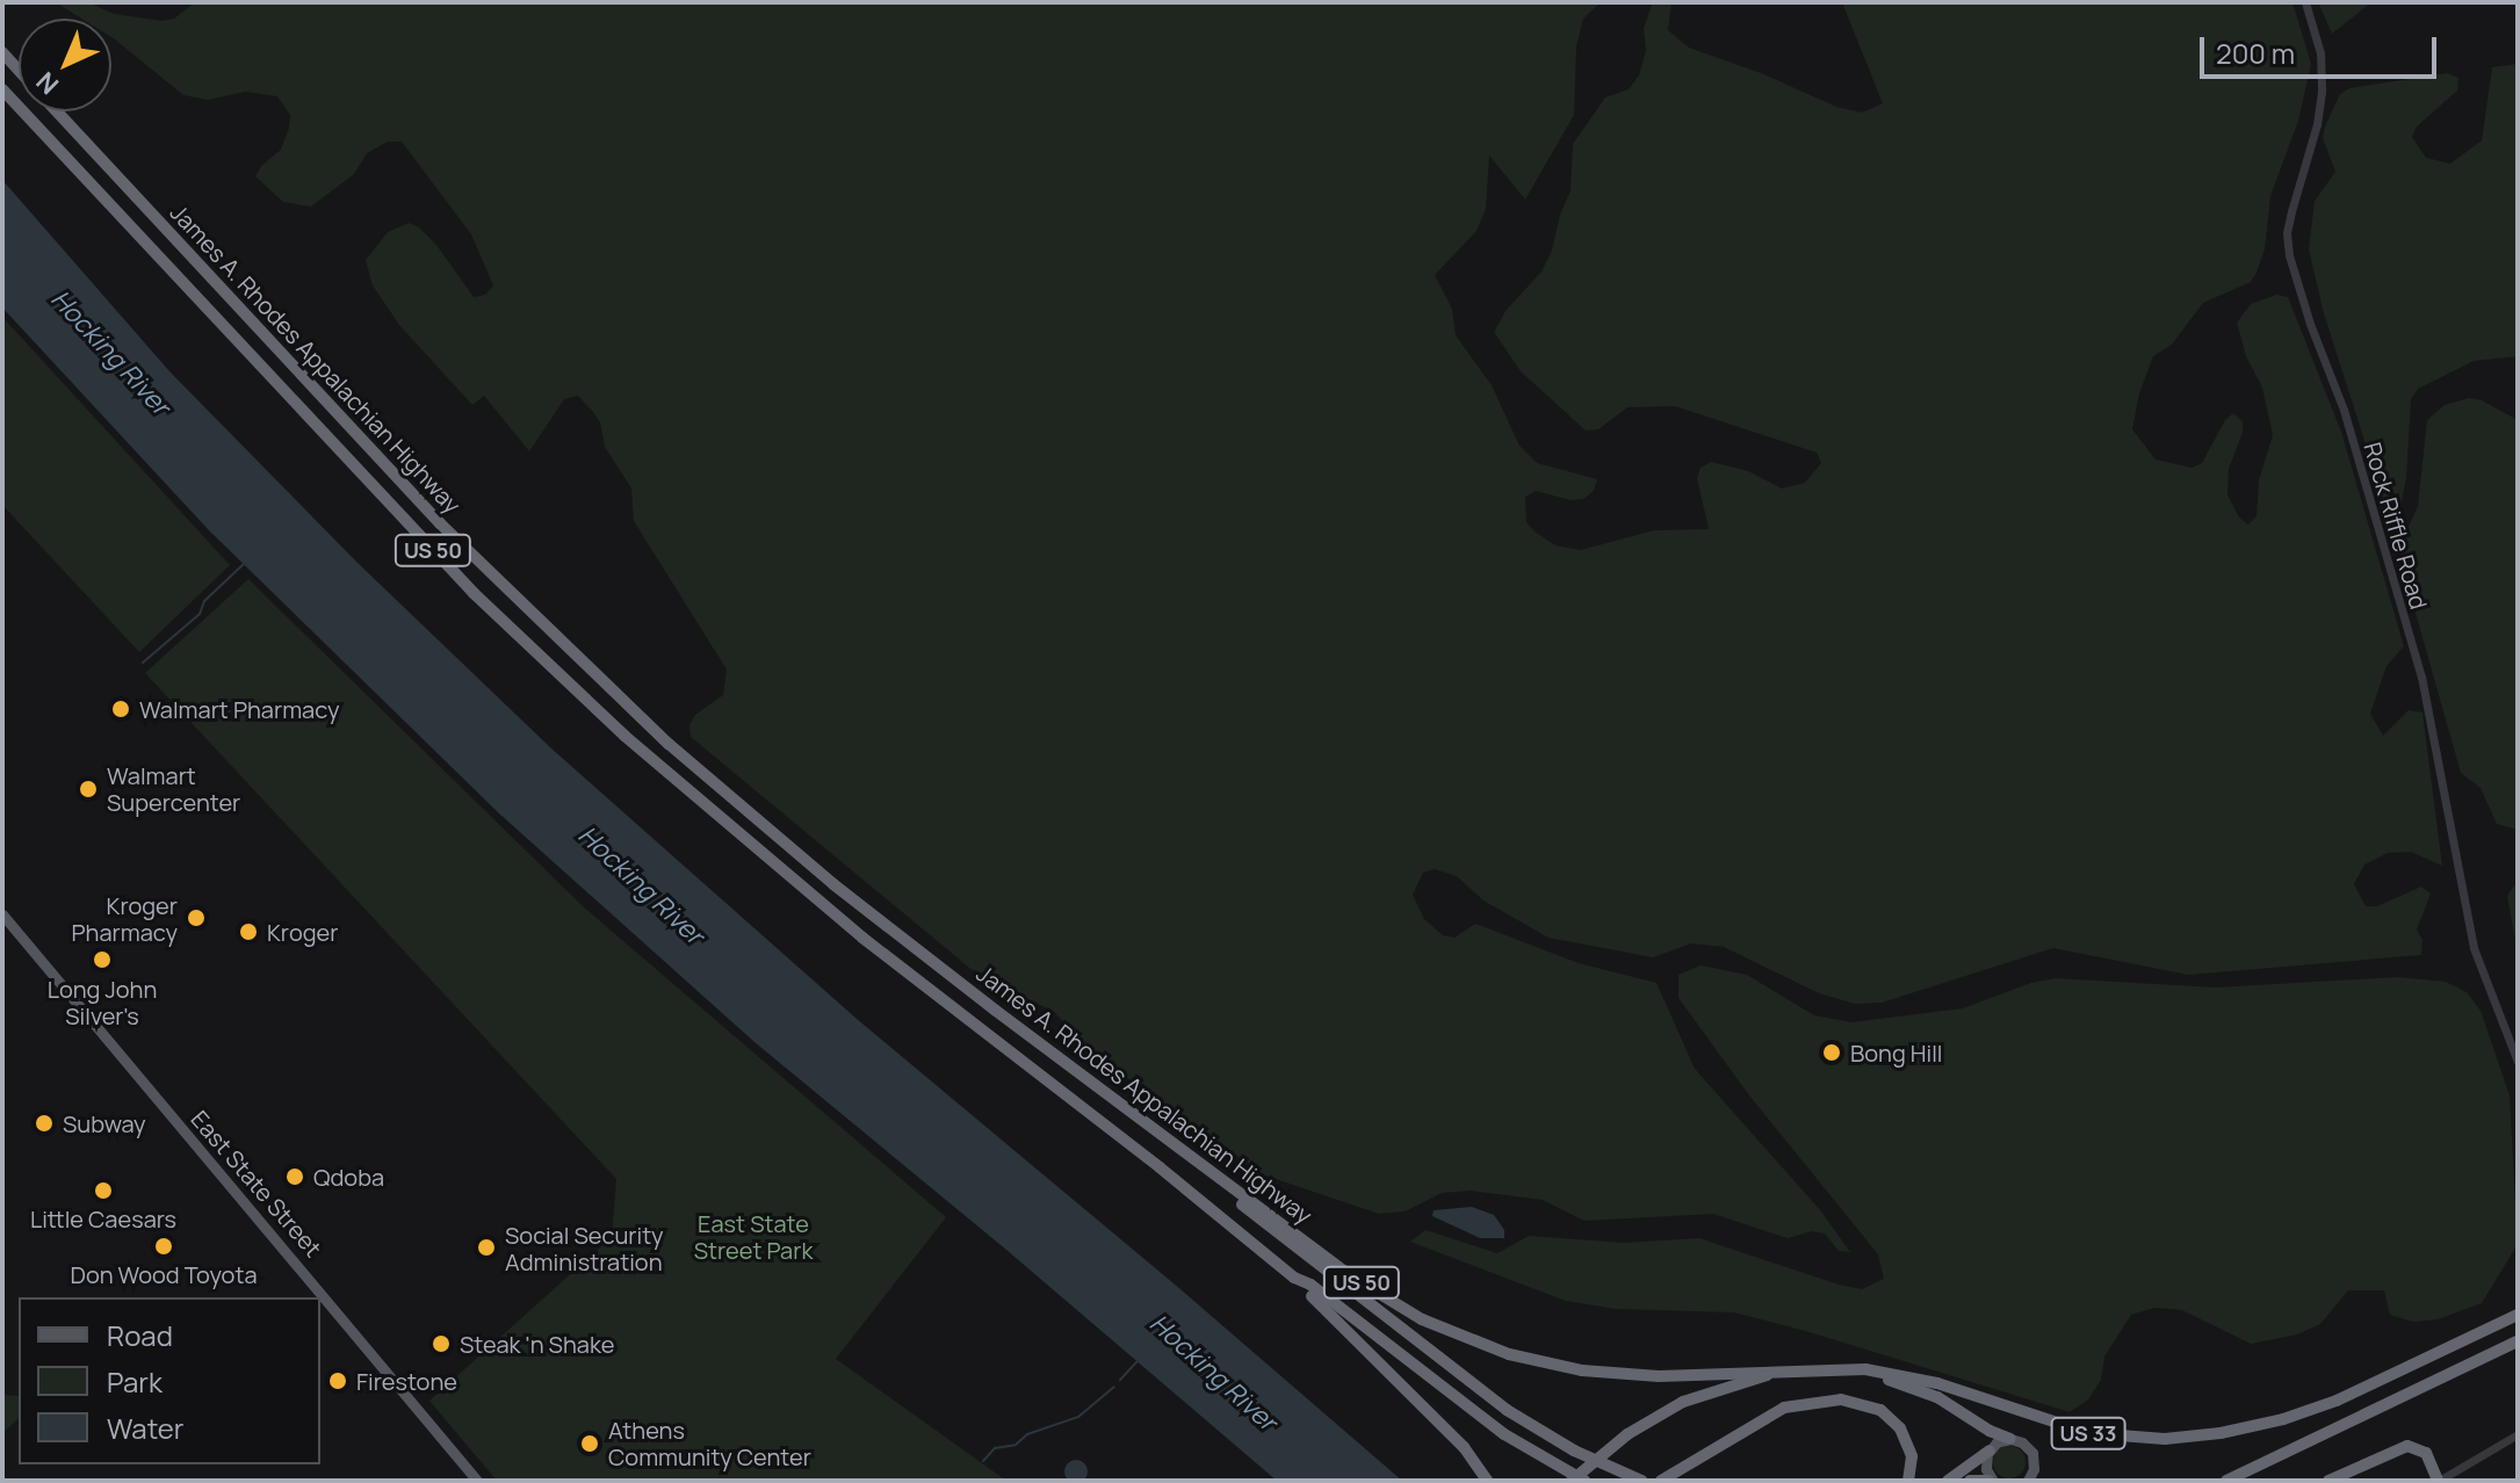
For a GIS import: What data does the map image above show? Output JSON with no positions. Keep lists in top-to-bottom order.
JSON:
{
  "streets": {
    "highway": ["James A. Rhodes Appalachian Highway", "US 50", "US 33"],
    "main road": ["East State Street"],
    "street": ["Rock Riffle Road"]
  },
  "crossings": [
    ["James A. Rhodes Appalachian Highway", "US 33"]
  ],
  "water": ["Hocking River"],
  "parks": ["East State Street Park"],
  "places": [
    "Walmart Pharmacy",
    "Walmart Supercenter",
    "Kroger Pharmacy",
    "Kroger",
    "Long John Silver's",
    "Bong Hill",
    "Subway",
    "Qdoba",
    "Little Caesars",
    "Don Wood Toyota",
    "Social Security Administration",
    "Steak 'n Shake",
    "Firestone",
    "Athens Community Center"
  ],
  "legend": ["Road", "Park", "Water"],
  "scale_bar": "200 m",
  "north": "bottom left"
}
